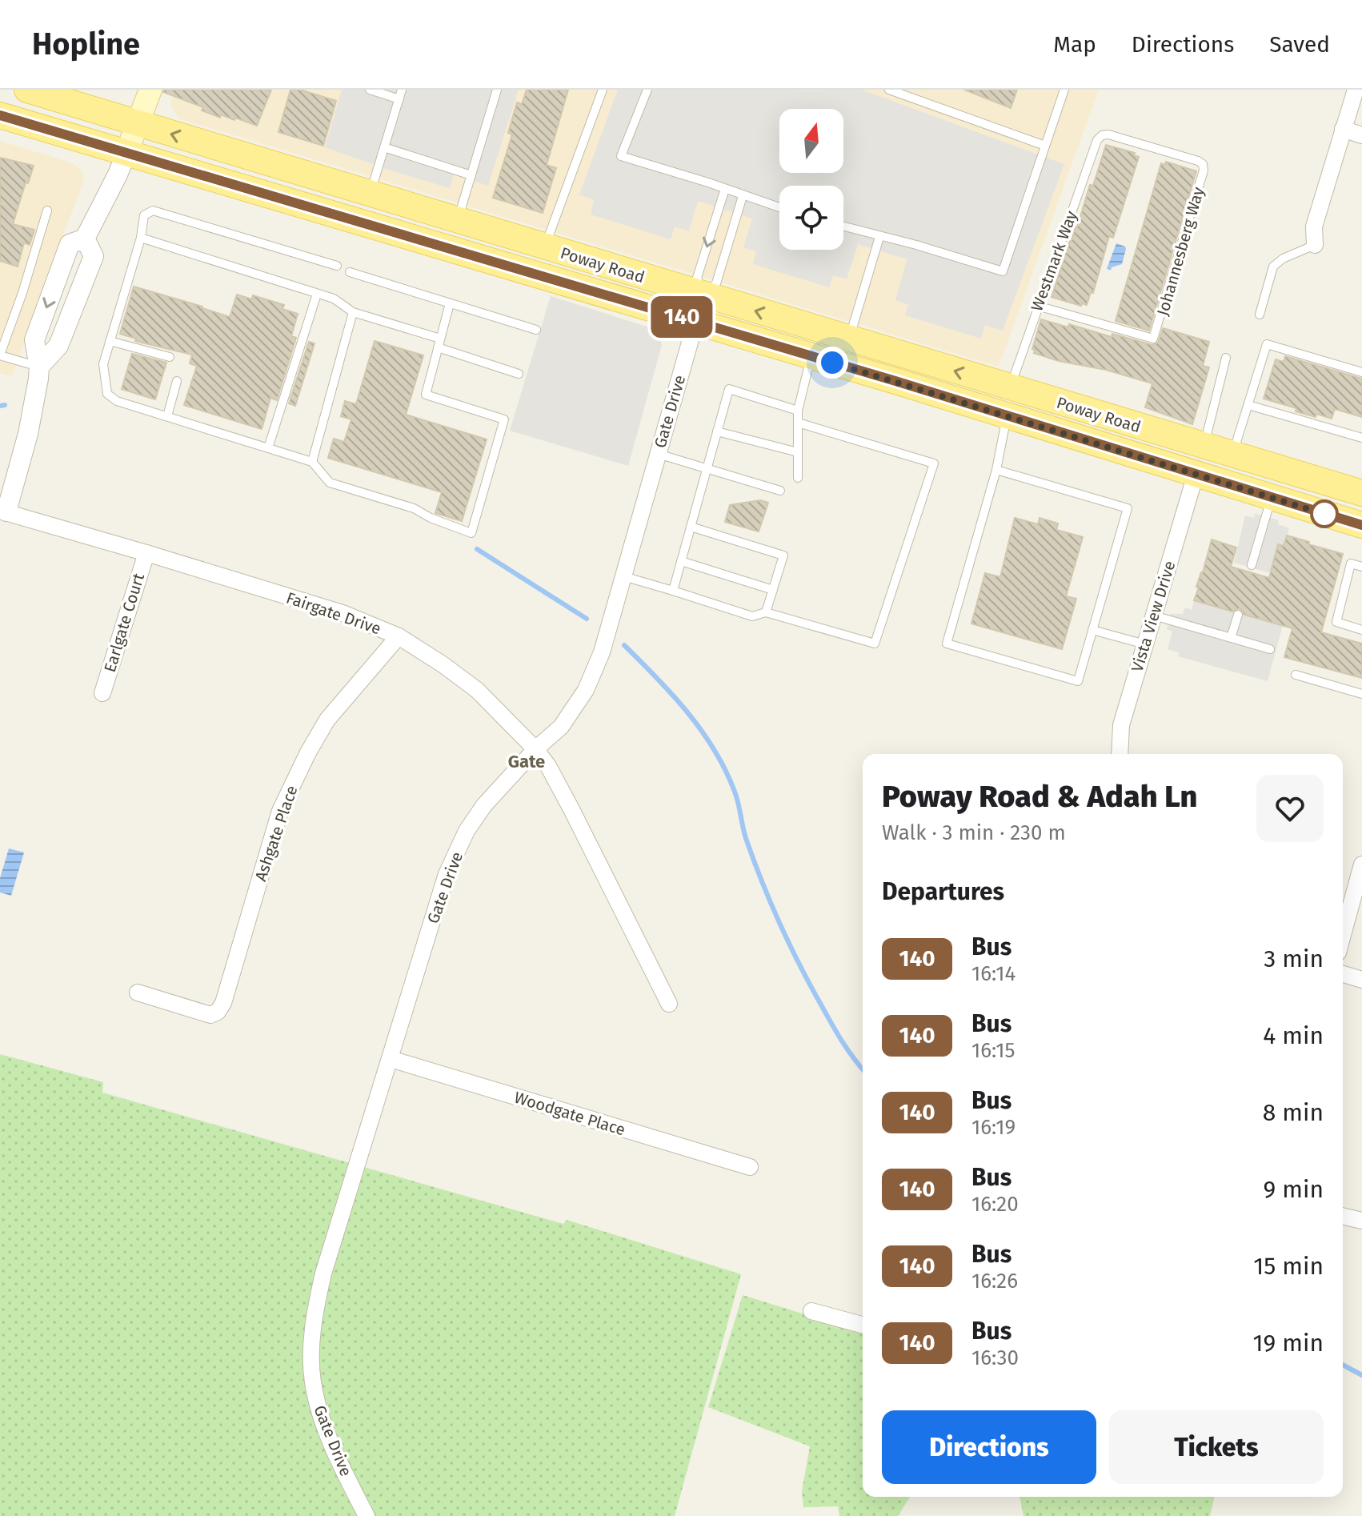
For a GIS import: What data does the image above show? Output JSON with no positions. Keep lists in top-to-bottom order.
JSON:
{
  "streets": {
    "main road": ["Poway Road"],
    "street": [
      "Gate Drive",
      "Fairgate Drive",
      "Vista View Drive",
      "Earlgate Court",
      "Ashgate Place",
      "Woodgate Place"
    ],
    "lane": ["Johannesberg Way", "Westmark Way"]
  },
  "crossings": [
    ["Johannesberg Way", "Westmark Way"],
    ["Westmark Way", "Poway Road"],
    ["Poway Road", "Gate Drive"],
    ["Poway Road", "Vista View Drive"],
    ["Gate Drive", "Fairgate Drive"],
    ["Gate Drive", "Woodgate Place"],
    ["Fairgate Drive", "Earlgate Court"],
    ["Fairgate Drive", "Ashgate Place"]
  ],
  "districts": ["Gate"],
  "lines": ["bus line 140"],
  "north": "top",
  "page": {
    "header": "Hopline",
    "nav": ["Map", "Directions", "Saved"],
    "on_map": "140",
    "heading": [
      ["Poway Road & Adah Ln", "Walk · 3 min · 230 m"],
      "Departures"
    ],
    "list": [
      {
        "mark": "140",
        "name": "Bus",
        "note": "16:14",
        "value": "3 min"
      },
      {
        "mark": "140",
        "name": "Bus",
        "note": "16:15",
        "value": "4 min"
      },
      {
        "mark": "140",
        "name": "Bus",
        "note": "16:19",
        "value": "8 min"
      },
      {
        "mark": "140",
        "name": "Bus",
        "note": "16:20",
        "value": "9 min"
      },
      {
        "mark": "140",
        "name": "Bus",
        "note": "16:26",
        "value": "15 min"
      },
      {
        "mark": "140",
        "name": "Bus",
        "note": "16:30",
        "value": "19 min"
      }
    ],
    "buttons": ["Directions", "Tickets"]
  }
}
